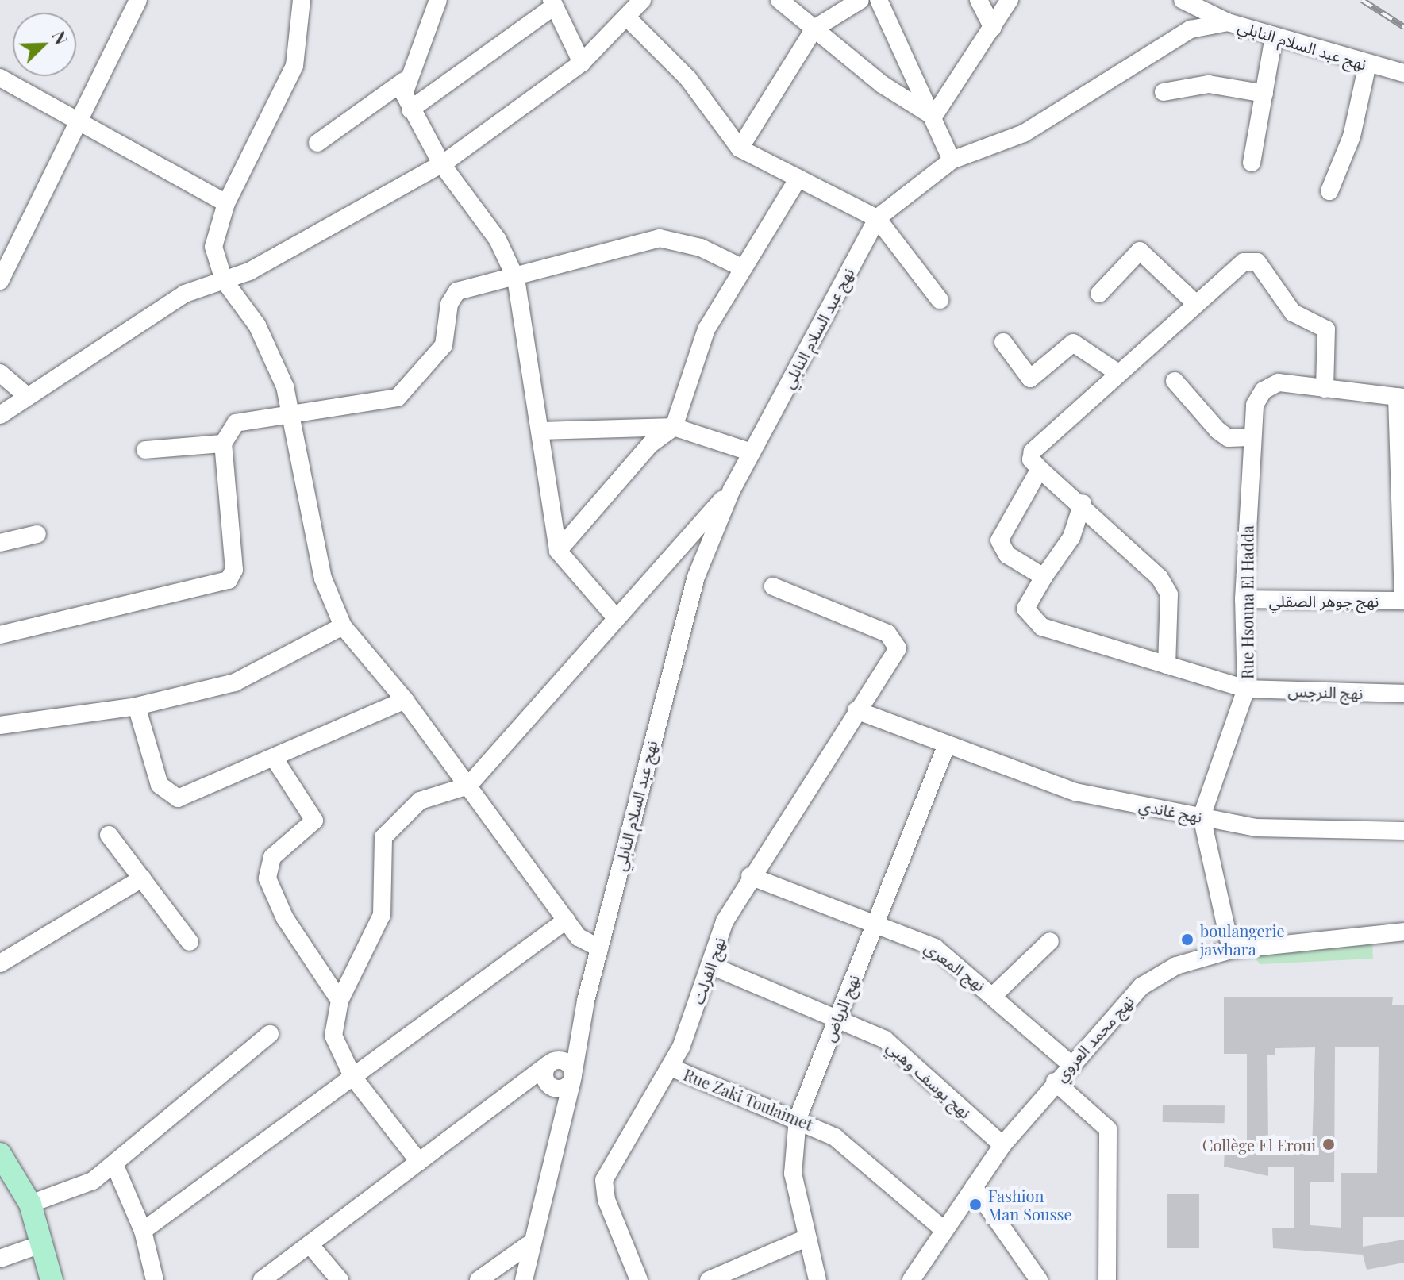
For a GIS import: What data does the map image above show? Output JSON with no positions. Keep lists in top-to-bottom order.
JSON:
{
  "streets": {
    "street": [
      "نهج عبد السلام النابلي",
      "نهج جوهر الصقلي",
      "Rue Hsouna El Hadda",
      "نهج النرجس",
      "نهج غاندي",
      "نهج المعري",
      "نهج الفرلت",
      "نهج الرياض",
      "نهج محمد العروي",
      "نهج يوسف وهبي",
      "Rue Zaki Toulaimet"
    ]
  },
  "crossings": [
    ["نهج جوهر الصقلي", "Rue Hsouna El Hadda"],
    ["Rue Hsouna El Hadda", "نهج النرجس"],
    ["Rue Hsouna El Hadda", "نهج غاندي"],
    ["نهج غاندي", "نهج الفرلت"],
    ["نهج غاندي", "نهج الرياض"],
    ["نهج المعري", "نهج الفرلت"],
    ["نهج المعري", "نهج الرياض"],
    ["نهج المعري", "نهج محمد العروي"],
    ["نهج الفرلت", "نهج يوسف وهبي"],
    ["نهج الفرلت", "Rue Zaki Toulaimet"],
    ["نهج الرياض", "نهج يوسف وهبي"],
    ["نهج الرياض", "Rue Zaki Toulaimet"],
    ["نهج محمد العروي", "نهج يوسف وهبي"],
    ["نهج محمد العروي", "Rue Zaki Toulaimet"]
  ],
  "places": ["boulangerie jawhara", "Collège El Eroui", "Fashion Man Sousse"],
  "north": "top right"
}
